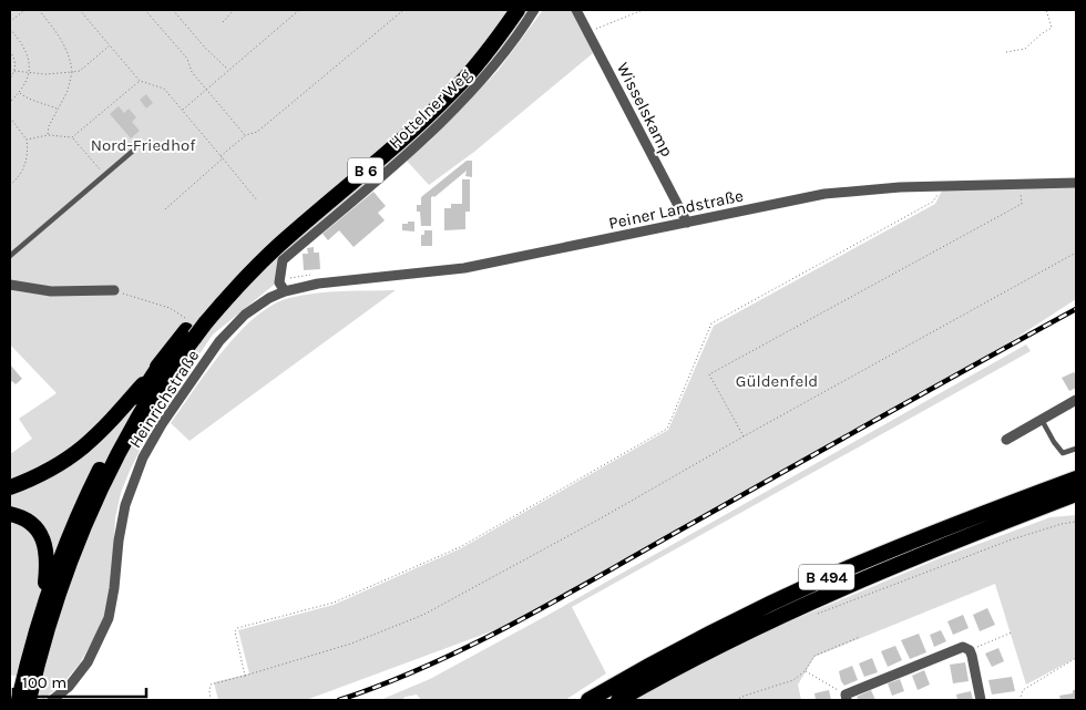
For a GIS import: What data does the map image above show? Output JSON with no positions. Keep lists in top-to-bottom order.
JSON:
{
  "streets": {
    "highway": ["B 6", "B 494"],
    "street": [
      "Hottelner Weg",
      "Wisselskamp",
      "Peiner Landstraße",
      "Heinrichstraße"
    ]
  },
  "crossings": [
    ["Hottelner Weg", "Peiner Landstraße"],
    ["Hottelner Weg", "Heinrichstraße"],
    ["Wisselskamp", "Peiner Landstraße"],
    ["Peiner Landstraße", "Heinrichstraße"]
  ],
  "parks": ["Nord-Friedhof", "Güldenfeld"],
  "scale_bar": "100 m"
}
